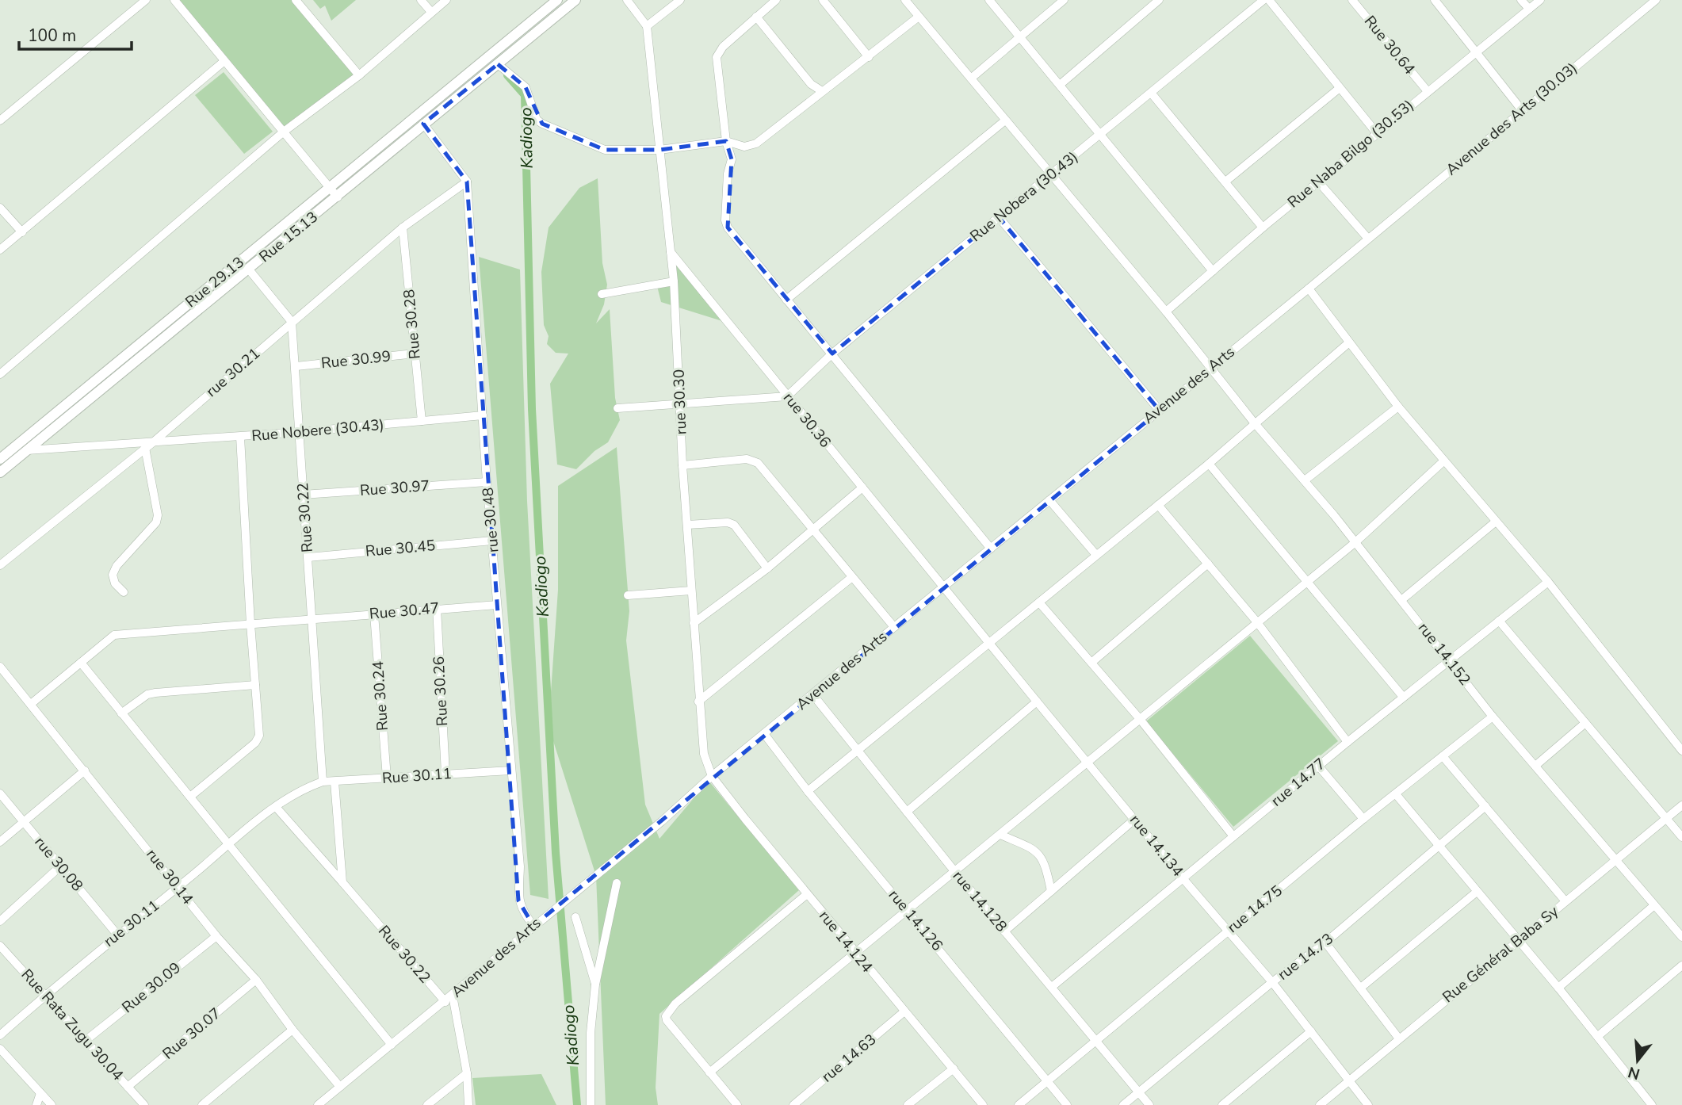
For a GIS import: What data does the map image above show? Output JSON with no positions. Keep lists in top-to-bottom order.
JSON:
{
  "streets": {
    "main road": ["Rue 15.13", "Rue 29.13"],
    "street": [
      "Rue 30.64",
      "Avenue des Arts (30.03)",
      "Rue Naba Bilgo (30.53)",
      "Rue Nobera (30.43)",
      "Rue 30.28",
      "Rue 30.99",
      "rue 30.21",
      "Avenue des Arts",
      "rue 30.30",
      "rue 30.36",
      "Rue Nobere (30.43)",
      "Rue 30.97",
      "Rue 30.22",
      "rue 30.48",
      "Rue 30.45",
      "Rue 30.47",
      "rue 14.152",
      "Rue 30.26",
      "Rue 30.24",
      "Rue 30.11",
      "rue 14.77",
      "rue 14.134",
      "rue 30.08",
      "rue 30.14",
      "rue 14.128",
      "rue 14.75",
      "rue 14.126",
      "rue 30.11",
      "rue 14.124",
      "Rue Général Baba Sy",
      "rue 14.73",
      "Rue 30.09",
      "Rue Rata Zugu 30.04",
      "Rue 30.07",
      "rue 14.63"
    ]
  },
  "crossings": [
    ["Rue 30.64", "Rue Naba Bilgo (30.53)"],
    ["Avenue des Arts (30.03)", "Avenue des Arts"],
    ["Rue Naba Bilgo (30.53)", "rue 14.152"],
    ["Rue Nobera (30.43)", "rue 30.36"],
    ["Rue Nobera (30.43)", "rue 14.152"],
    ["Rue 15.13", "Rue 29.13"],
    ["Rue 15.13", "Rue Nobere (30.43)"],
    ["Rue 30.28", "Rue 30.99"],
    ["Rue 30.28", "rue 30.21"],
    ["Rue 30.28", "Rue Nobere (30.43)"],
    ["Rue 30.99", "Rue 30.22"],
    ["rue 30.21", "Rue Nobere (30.43)"],
    ["rue 30.21", "Rue 30.22"],
    ["rue 30.21", "rue 30.48"],
    ["Avenue des Arts", "rue 30.30"],
    ["Avenue des Arts", "rue 30.36"],
    ["Avenue des Arts", "Rue 30.22"],
    ["Avenue des Arts", "rue 30.48"],
    ["Avenue des Arts", "rue 14.152"],
    ["Avenue des Arts", "rue 14.134"],
    ["Avenue des Arts", "rue 30.14"],
    ["Avenue des Arts", "rue 14.128"],
    ["Avenue des Arts", "rue 14.126"],
    ["Avenue des Arts", "rue 14.124"],
    ["rue 30.30", "rue 30.36"],
    ["rue 30.30", "rue 14.124"],
    ["rue 30.36", "rue 14.134"],
    ["Rue Nobere (30.43)", "Rue 30.22"],
    ["Rue Nobere (30.43)", "rue 30.48"],
    ["Rue 30.97", "Rue 30.22"],
    ["Rue 30.97", "rue 30.48"],
    ["Rue 30.22", "Rue 30.45"],
    ["Rue 30.22", "Rue 30.47"],
    ["Rue 30.22", "Rue 30.11"],
    ["Rue 30.22", "rue 30.11"],
    ["rue 30.48", "Rue 30.45"],
    ["rue 30.48", "Rue 30.47"],
    ["rue 30.48", "Rue 30.11"],
    ["Rue 30.47", "Rue 30.26"],
    ["Rue 30.47", "Rue 30.24"],
    ["Rue 30.47", "rue 30.14"],
    ["rue 14.152", "rue 14.77"],
    ["rue 14.152", "rue 14.75"],
    ["rue 14.152", "Rue Général Baba Sy"],
    ["Rue 30.26", "Rue 30.11"],
    ["Rue 30.24", "Rue 30.11"],
    ["Rue 30.11", "rue 30.11"],
    ["rue 14.77", "rue 14.134"],
    ["rue 14.77", "rue 14.128"],
    ["rue 14.134", "rue 14.75"],
    ["rue 14.134", "Rue Général Baba Sy"],
    ["rue 14.134", "rue 14.73"],
    ["rue 30.08", "rue 30.11"],
    ["rue 30.14", "rue 30.11"],
    ["rue 30.14", "Rue 30.09"],
    ["rue 30.14", "Rue 30.07"],
    ["rue 14.128", "rue 14.75"],
    ["rue 14.128", "rue 14.73"],
    ["rue 14.75", "rue 14.126"],
    ["rue 30.11", "Rue Rata Zugu 30.04"],
    ["rue 14.124", "rue 14.63"],
    ["Rue 30.09", "Rue Rata Zugu 30.04"],
    ["Rue Rata Zugu 30.04", "Rue 30.07"]
  ],
  "water": ["Kadiogo"],
  "scale_bar": "100 m",
  "north": "bottom"
}
